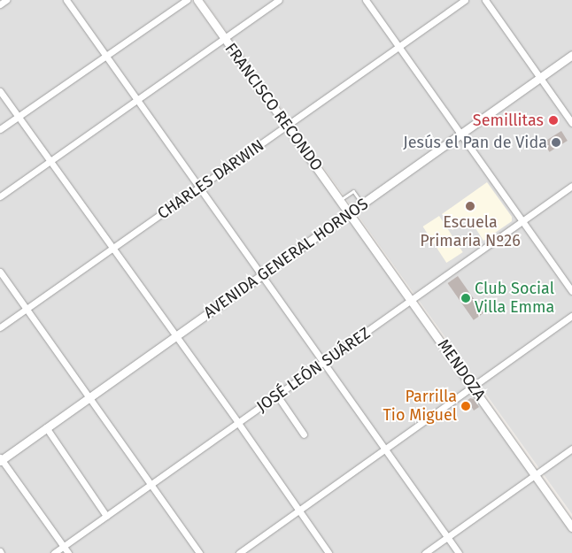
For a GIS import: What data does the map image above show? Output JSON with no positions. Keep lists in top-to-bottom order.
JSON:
{
  "streets": {
    "street": [
      "FRANCISCO RECONDO",
      "CHARLES DARWIN",
      "AVENIDA GENERAL HORNOS",
      "JOSÉ LEÓN SUÁREZ",
      "MENDOZA"
    ]
  },
  "crossings": [
    ["FRANCISCO RECONDO", "CHARLES DARWIN"],
    ["FRANCISCO RECONDO", "AVENIDA GENERAL HORNOS"],
    ["FRANCISCO RECONDO", "MENDOZA"],
    ["AVENIDA GENERAL HORNOS", "MENDOZA"],
    ["JOSÉ LEÓN SUÁREZ", "MENDOZA"]
  ],
  "places": [
    "Semillitas",
    "Jesús el Pan de Vida",
    "Escuela Primaria Nº26",
    "Club Social Villa Emma",
    "Parrilla Tio Miguel"
  ]
}
